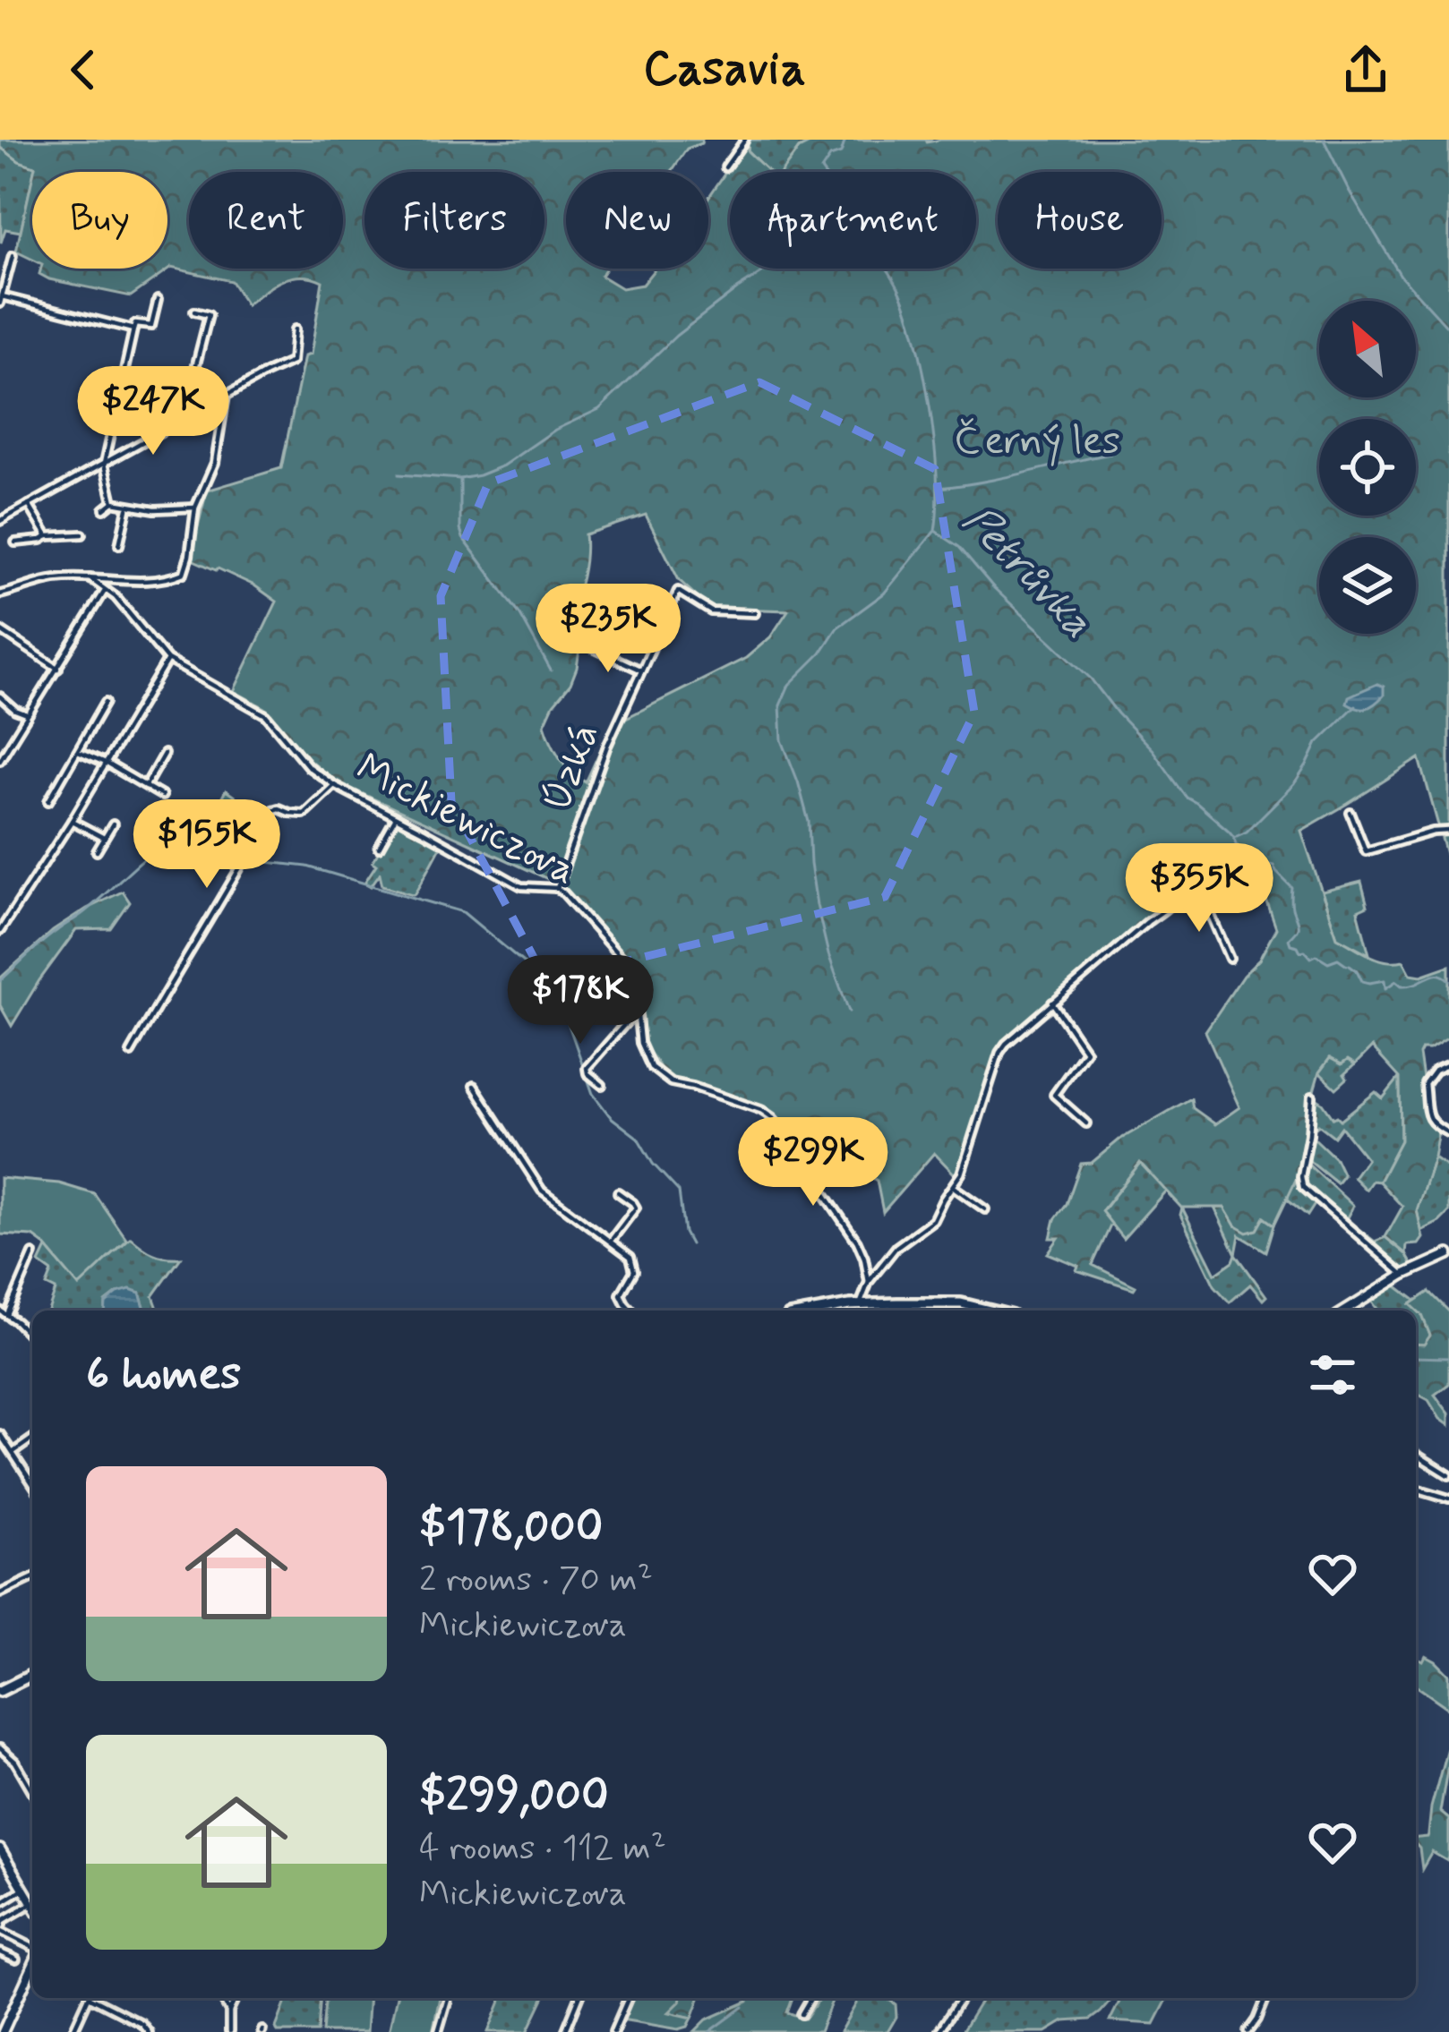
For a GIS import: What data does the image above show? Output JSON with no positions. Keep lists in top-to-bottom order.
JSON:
{
  "streets": {
    "street": ["Úzká", "Mickiewiczova"]
  },
  "crossings": [
    ["Úzká", "Mickiewiczova"]
  ],
  "water": ["Petrůvka"],
  "parks": ["Černý les"],
  "north": "top left",
  "page": {
    "header": "Casavia",
    "chip": [
      "Buy",
      "Rent",
      "Filters",
      "New",
      "Apartment",
      "House"
    ],
    "price": [
      "$247K",
      "$235K",
      "$155K",
      "$355K",
      "$178K",
      "$299K"
    ],
    "heading": "6 homes",
    "list": [
      {
        "name": "$178,000",
        "note": "2 rooms · 70 m² · Mickiewiczova"
      },
      {
        "name": "$299,000",
        "note": "4 rooms · 112 m² · Mickiewiczova"
      }
    ]
  }
}
